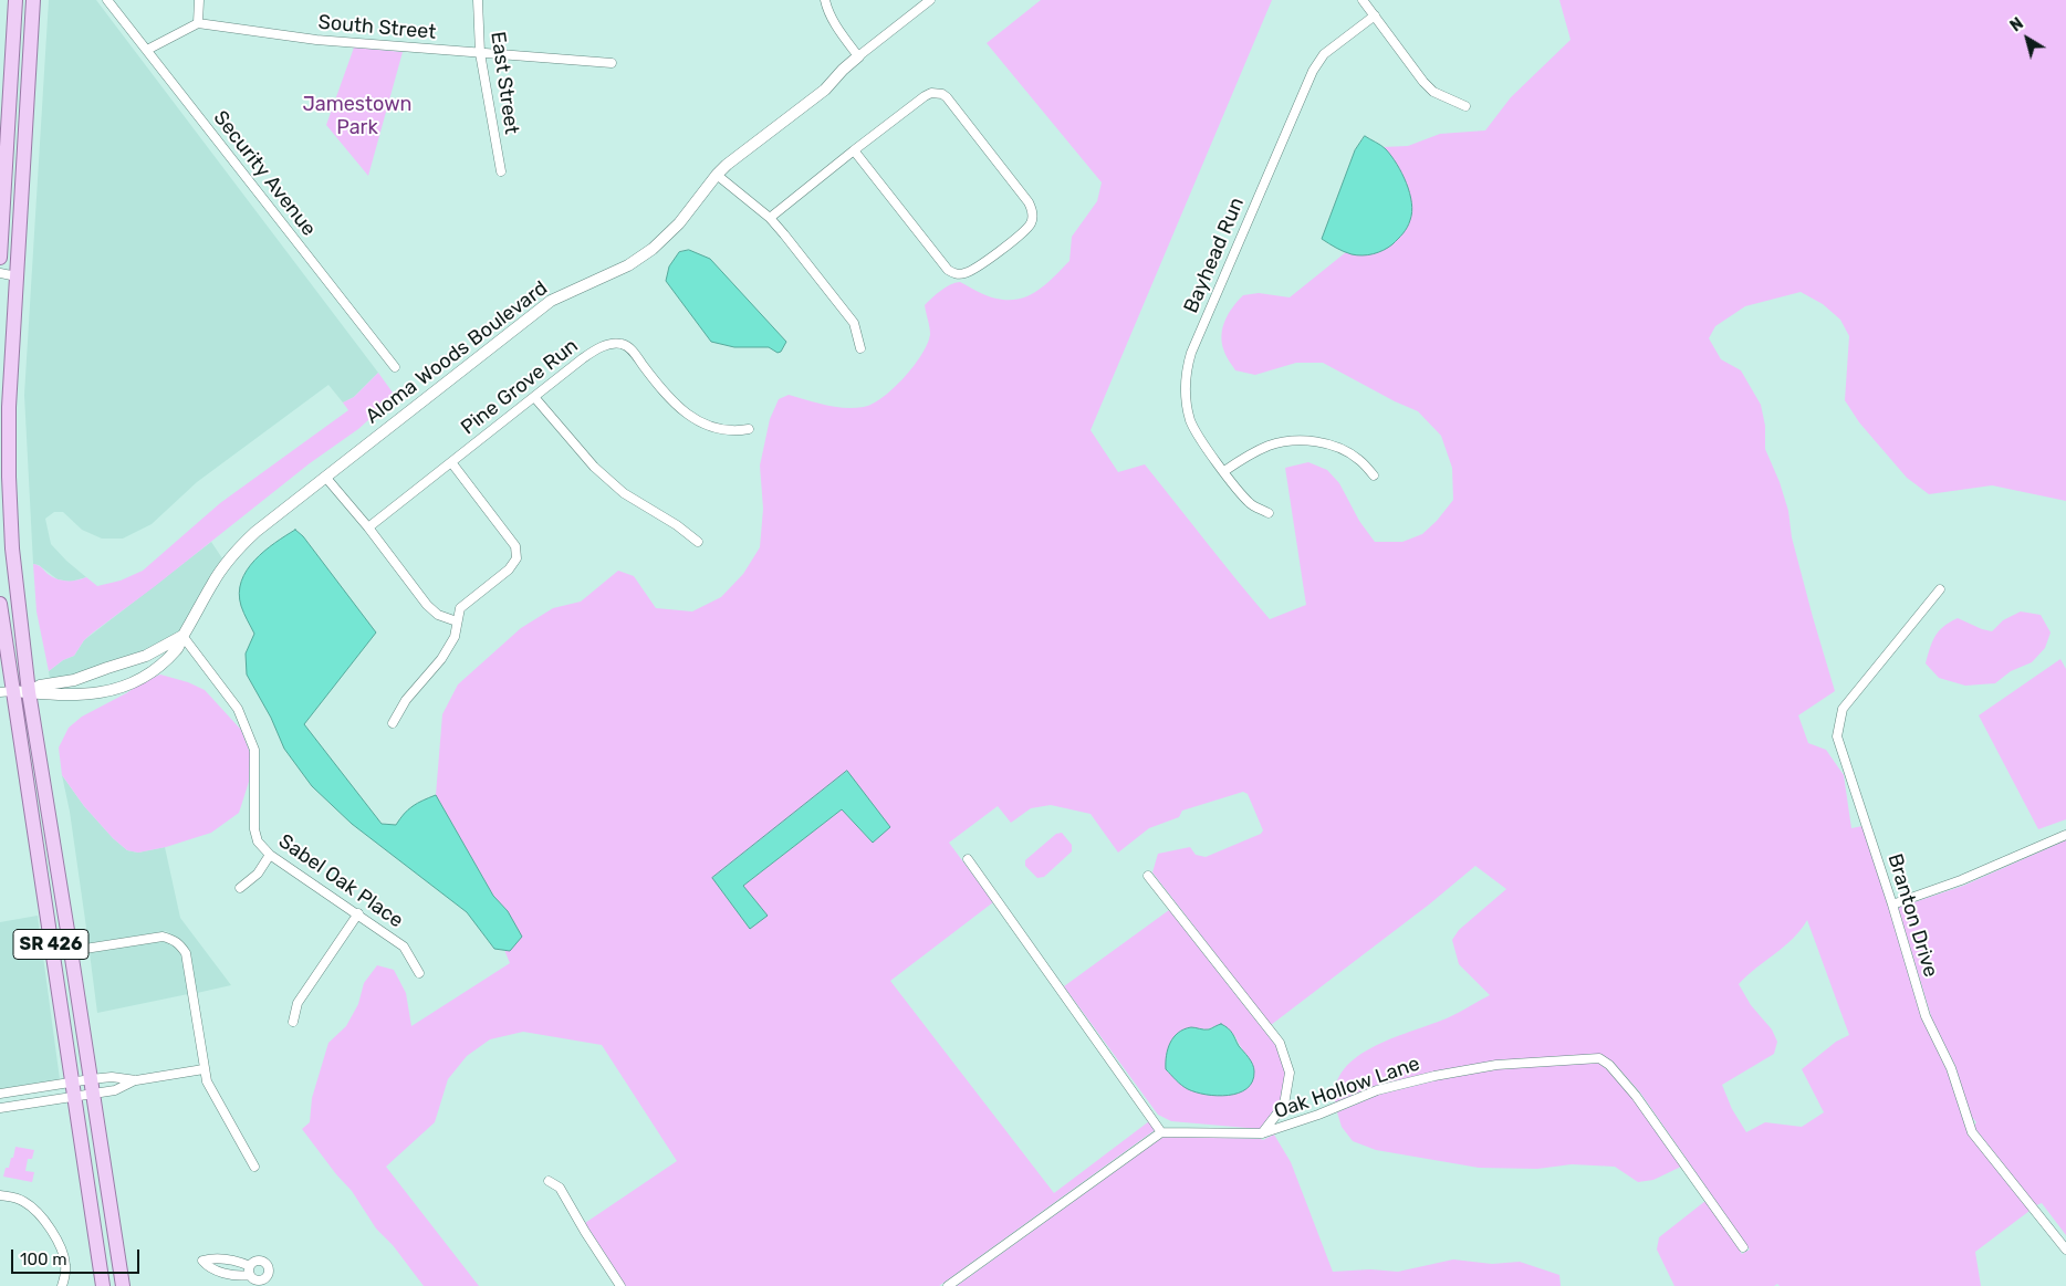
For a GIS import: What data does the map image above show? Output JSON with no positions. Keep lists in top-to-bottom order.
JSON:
{
  "streets": {
    "main road": ["SR 426"],
    "street": [
      "South Street",
      "East Street",
      "Security Avenue",
      "Bayhead Run",
      "Aloma Woods Boulevard",
      "Pine Grove Run",
      "Sabel Oak Place",
      "Branton Drive",
      "Oak Hollow Lane"
    ]
  },
  "crossings": [
    ["South Street", "East Street"],
    ["Aloma Woods Boulevard", "Sabel Oak Place"],
    ["Aloma Woods Boulevard", "SR 426"]
  ],
  "parks": ["Jamestown Park"],
  "scale_bar": "100 m",
  "north": "top left"
}
